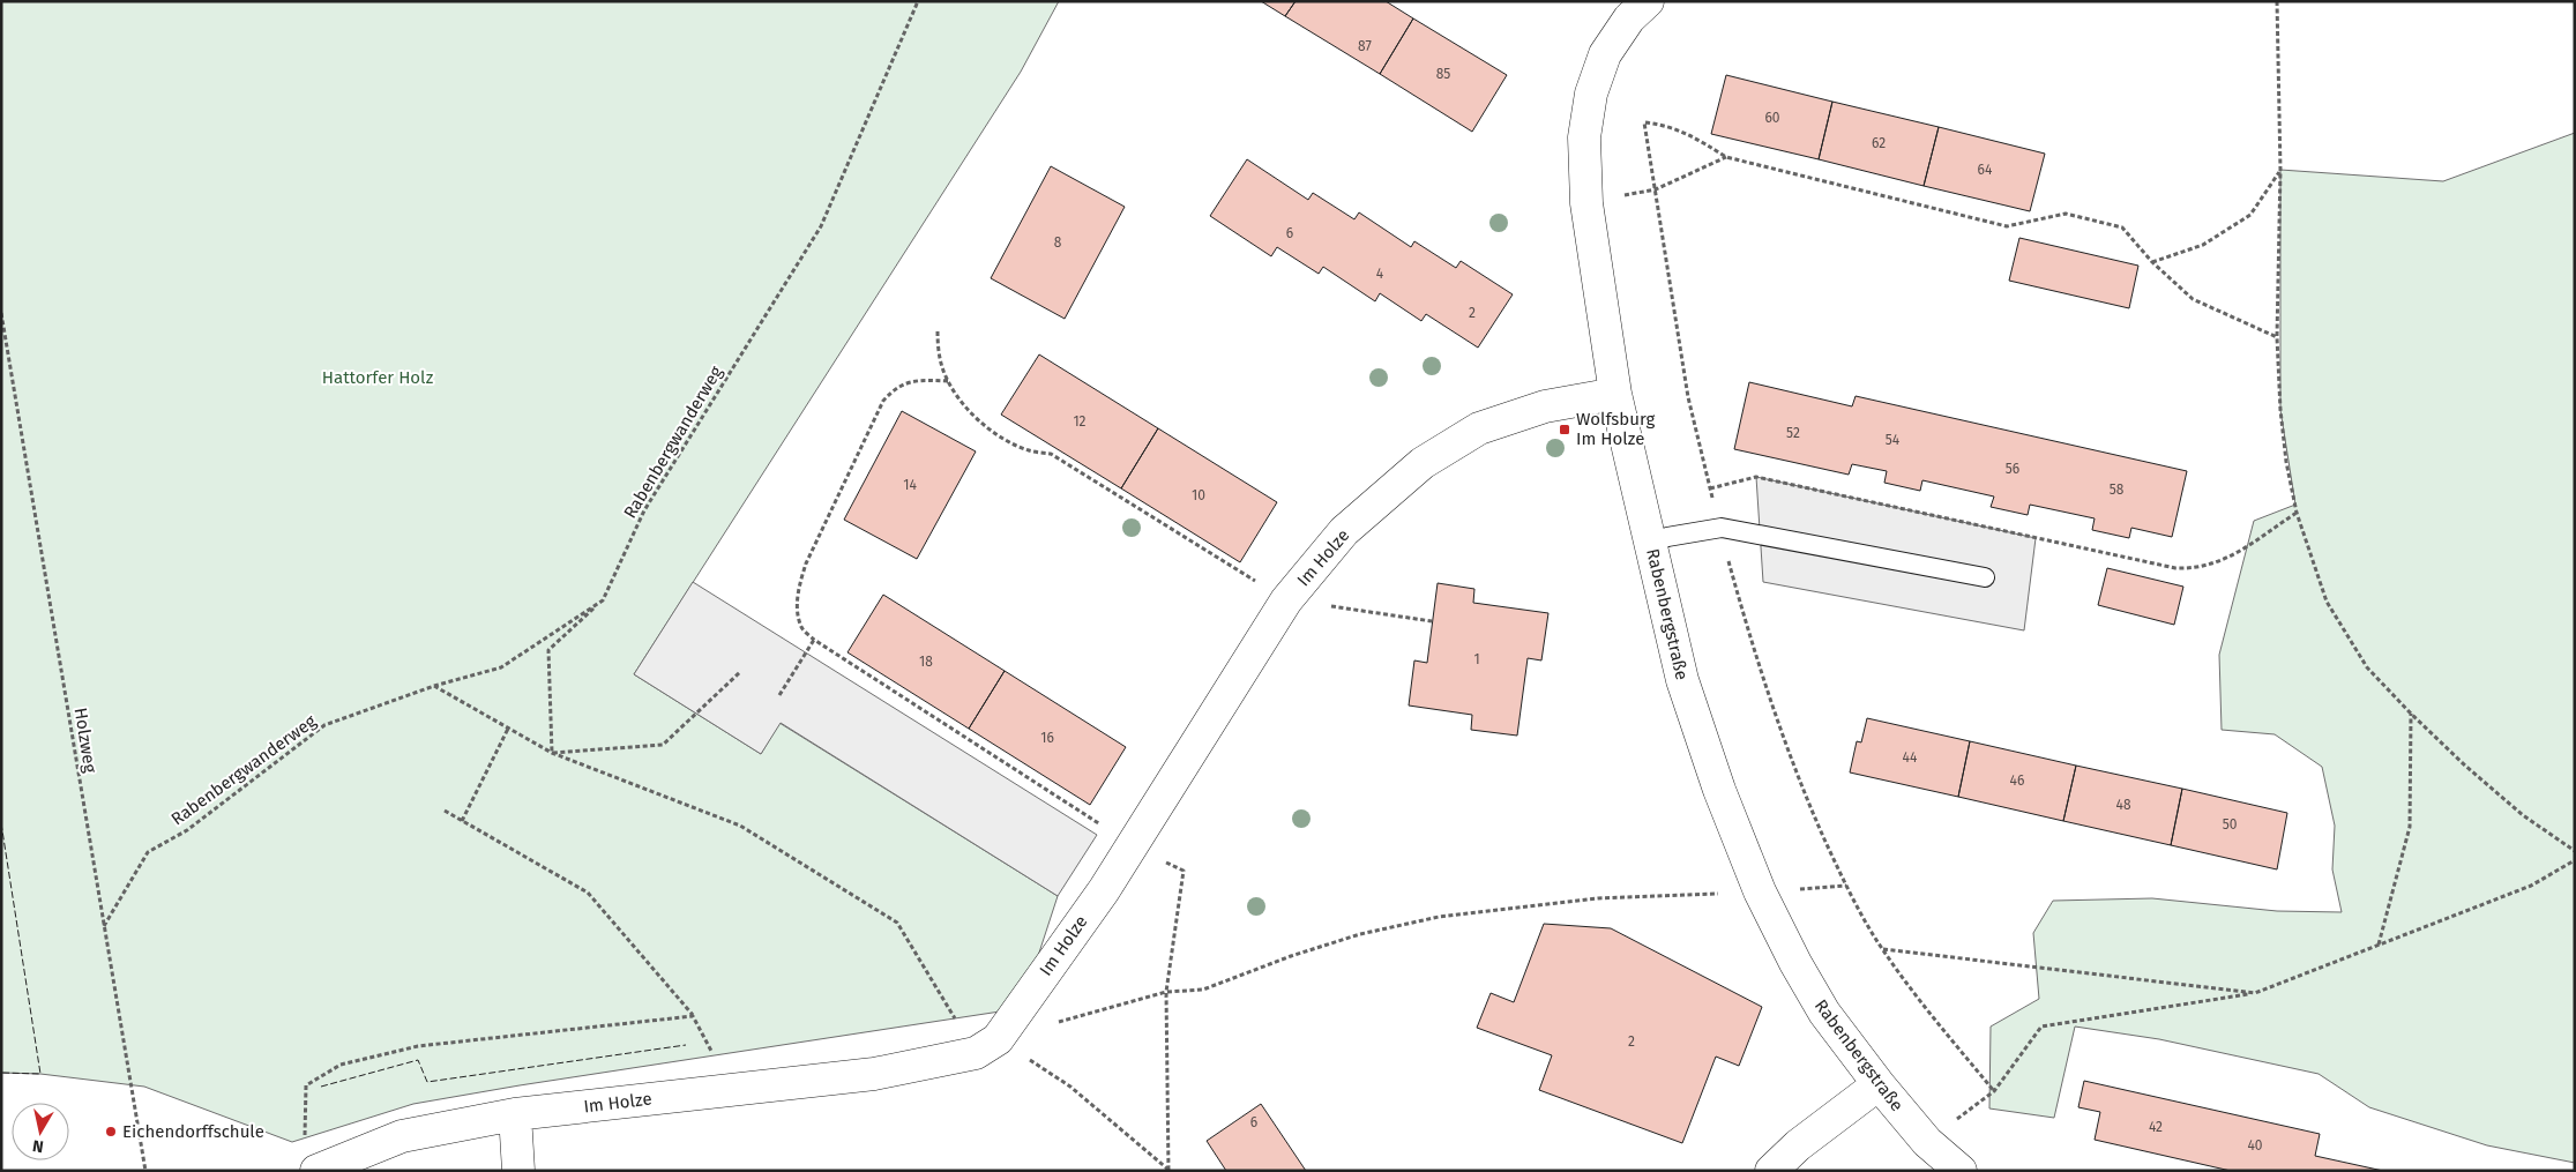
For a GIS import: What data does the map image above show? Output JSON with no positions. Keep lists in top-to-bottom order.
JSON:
{
  "streets": {
    "street": ["Im Holze", "Rabenbergstraße"],
    "path": ["Rabenbergwanderweg", "Holzweg"]
  },
  "crossings": [
    ["Rabenbergwanderweg", "Holzweg"],
    ["Im Holze", "Rabenbergstraße"]
  ],
  "parks": ["Hattorfer Holz"],
  "places": {
    "transit": ["Wolfsburg Im Holze"],
    "other": ["Eichendorffschule"]
  },
  "house_numbers": [
    "87",
    "85",
    "60",
    "62",
    "64",
    "6",
    "8",
    "4",
    "2",
    "12",
    "52",
    "54",
    "56",
    "14",
    "58",
    "10",
    "1",
    "18",
    "16",
    "44",
    "46",
    "48",
    "50",
    "2",
    "6",
    "42",
    "40"
  ],
  "north": "bottom"
}
